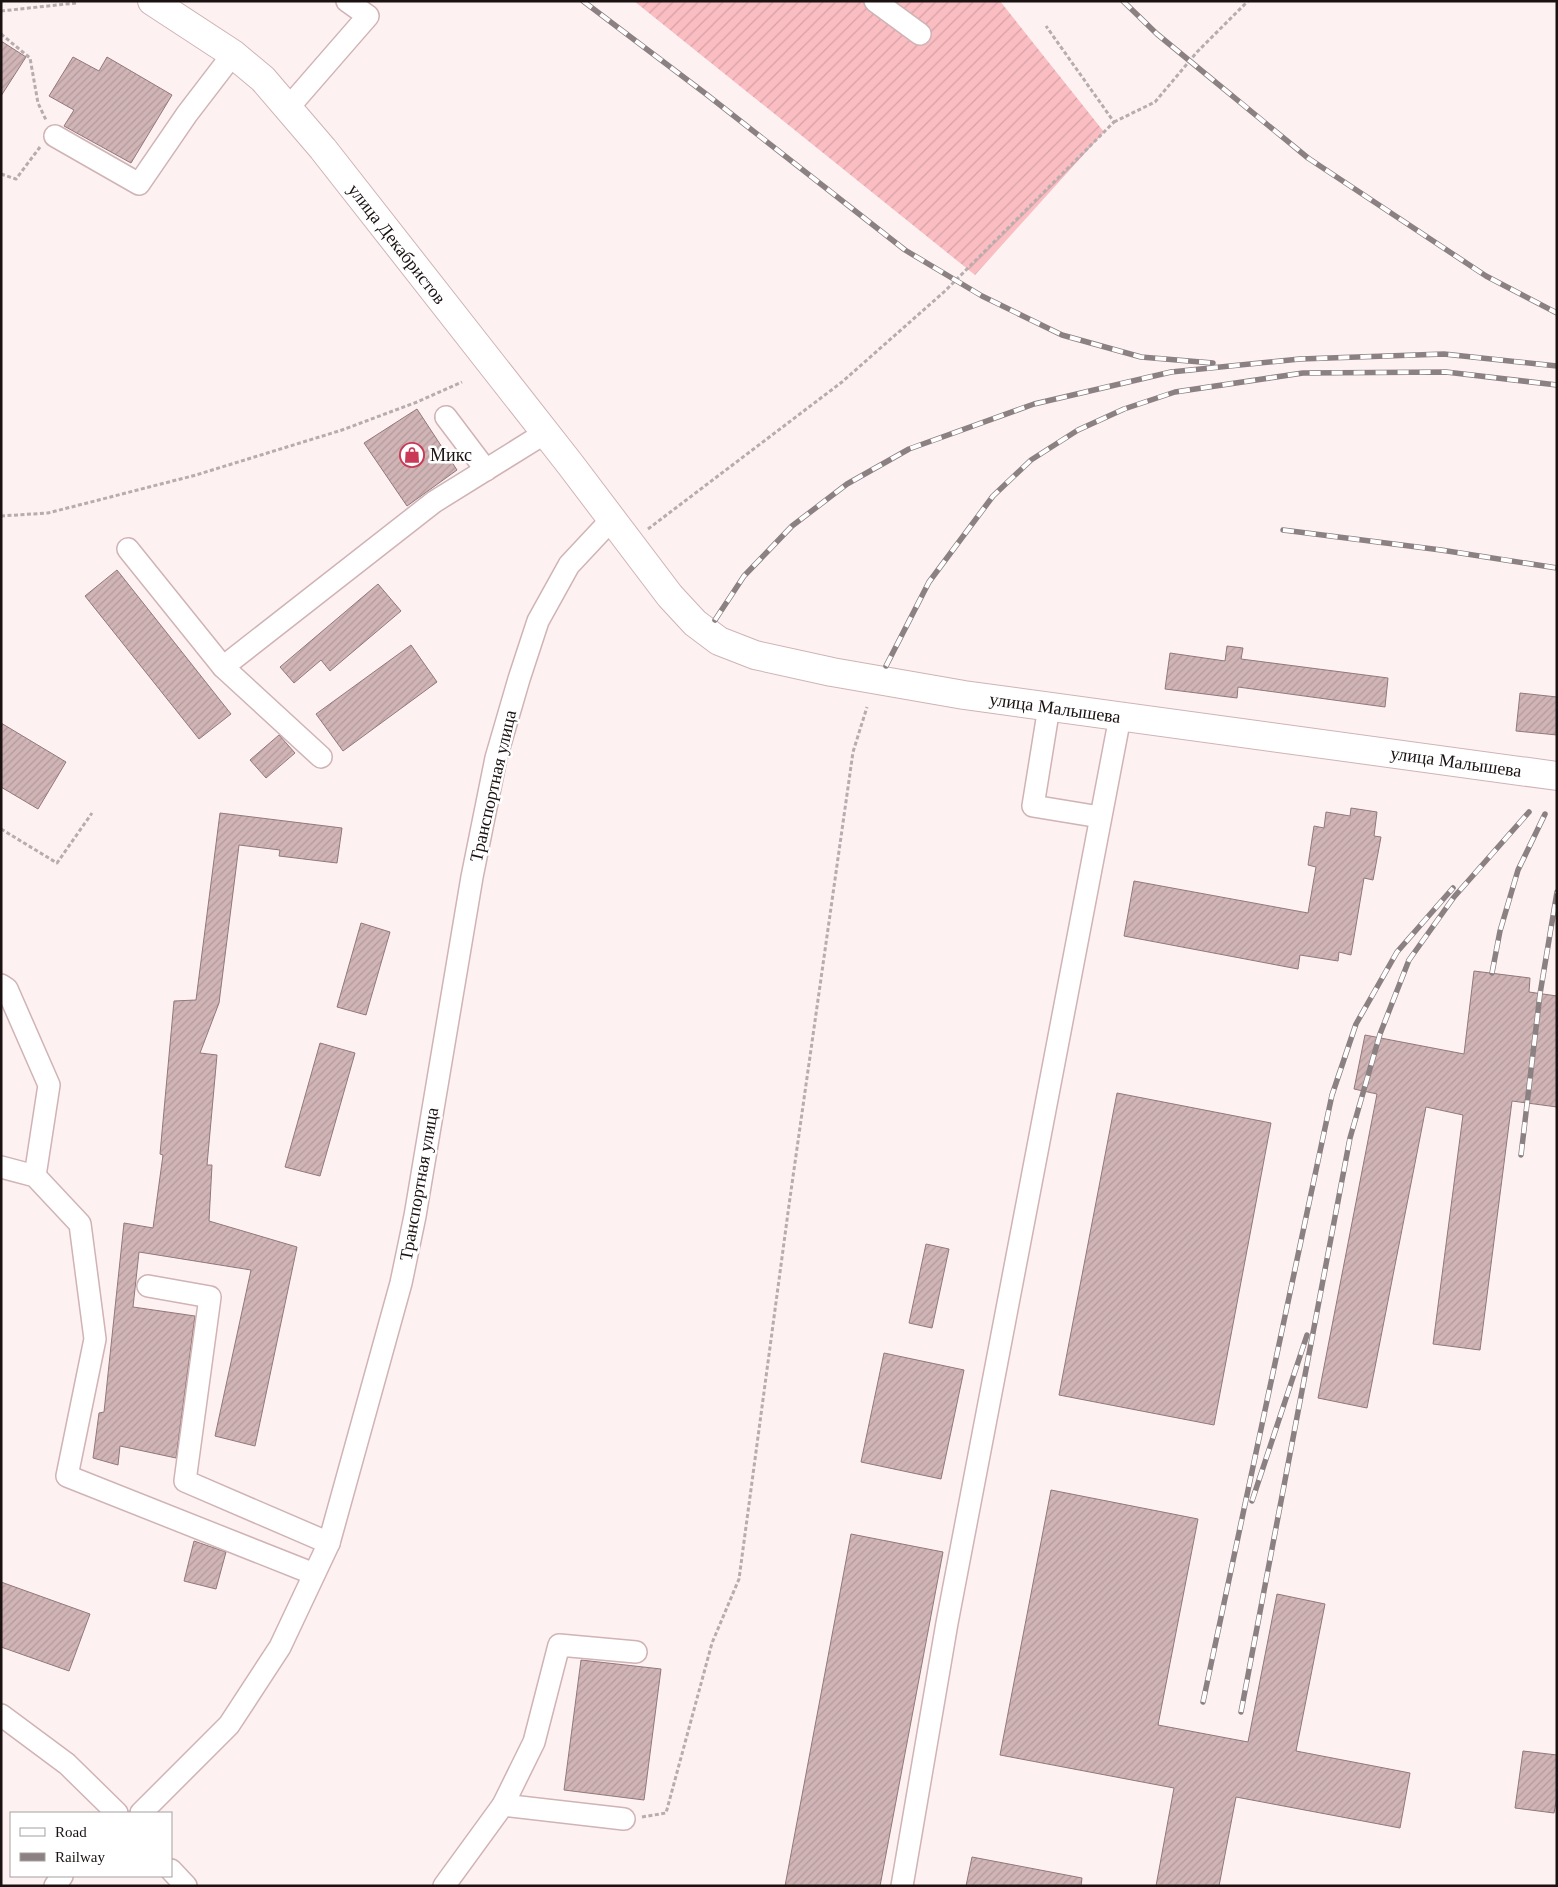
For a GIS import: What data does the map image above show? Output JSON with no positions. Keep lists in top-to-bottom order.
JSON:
{
  "streets": {
    "main road": ["улица Декабристов", "улица Малышева"],
    "street": ["Транспортная улица"]
  },
  "crossings": [
    ["улица Декабристов", "улица Малышева"],
    ["улица Декабристов", "Транспортная улица"],
    ["улица Малышева", "Транспортная улица"]
  ],
  "places": {
    "shop": ["Микс"]
  },
  "legend": ["Road", "Railway"]
}
